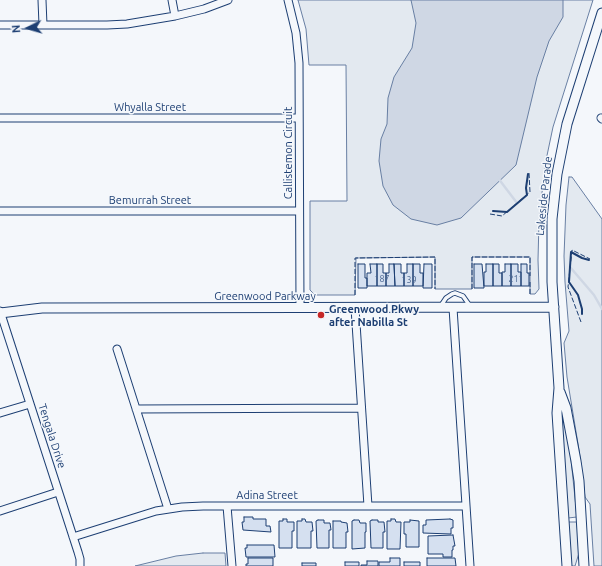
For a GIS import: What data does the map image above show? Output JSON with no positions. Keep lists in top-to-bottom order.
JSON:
{
  "streets": {
    "street": [
      "Whyalla Street",
      "Callistemon Circuit",
      "Lakeside Parade",
      "Bemurrah Street",
      "Greenwood Parkway",
      "Tengala Drive",
      "Adina Street"
    ]
  },
  "crossings": [
    ["Whyalla Street", "Callistemon Circuit"],
    ["Callistemon Circuit", "Bemurrah Street"],
    ["Callistemon Circuit", "Greenwood Parkway"],
    ["Lakeside Parade", "Greenwood Parkway"],
    ["Greenwood Parkway", "Tengala Drive"],
    ["Tengala Drive", "Adina Street"]
  ],
  "places": ["Greenwood Pkwy after Nabilla St"],
  "house_numbers": ["187", "211", "139"],
  "north": "left"
}
